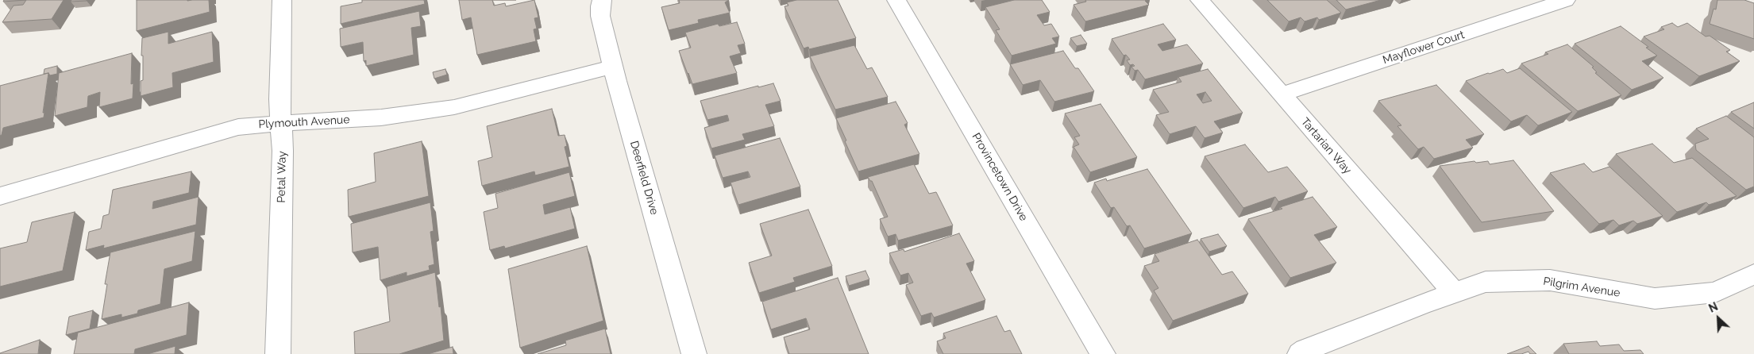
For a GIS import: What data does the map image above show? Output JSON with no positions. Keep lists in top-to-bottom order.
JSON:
{
  "streets": {
    "street": [
      "Mayflower Court",
      "Plymouth Avenue",
      "Tartarian Way",
      "Petal Way",
      "Provincetown Drive",
      "Deerfield Drive",
      "Pilgrim Avenue"
    ]
  },
  "crossings": [
    ["Mayflower Court", "Tartarian Way"],
    ["Plymouth Avenue", "Petal Way"],
    ["Plymouth Avenue", "Deerfield Drive"],
    ["Tartarian Way", "Pilgrim Avenue"]
  ],
  "north": "top left"
}
